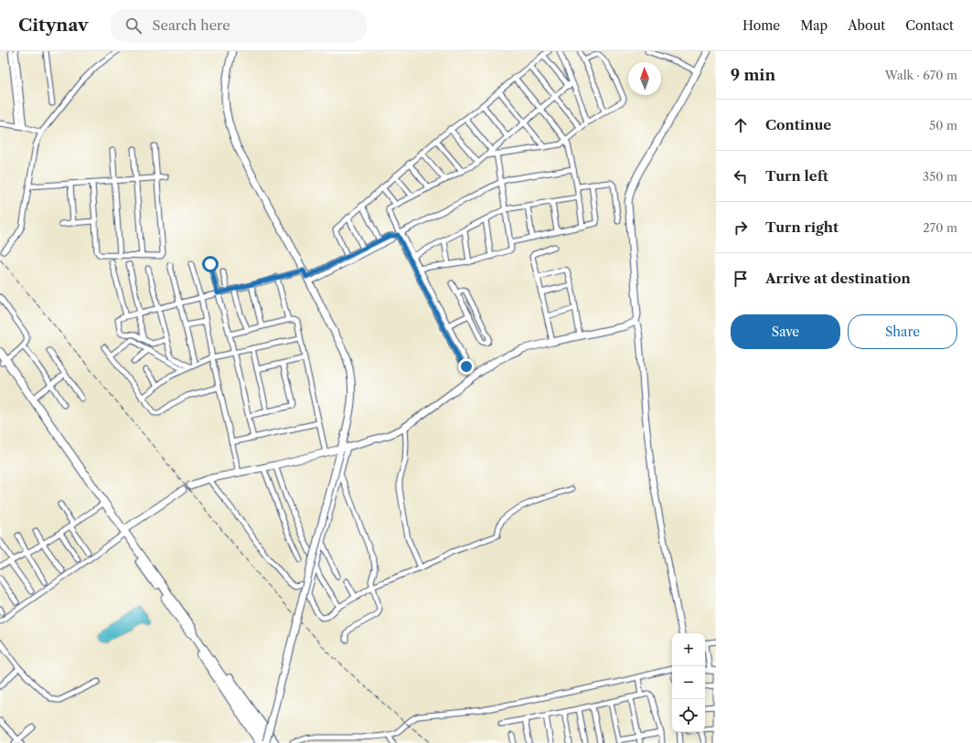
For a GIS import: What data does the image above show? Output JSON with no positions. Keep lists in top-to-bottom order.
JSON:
{
  "north": "top",
  "page": {
    "header": "Citynav",
    "search": "Search here",
    "nav": [
      "Home",
      "Map",
      "About",
      "Contact"
    ],
    "heading": ["9 min", "Walk · 670 m"],
    "list": [
      ["Continue", "50 m"],
      ["Turn left", "350 m"],
      ["Turn right", "270 m"],
      "Arrive at destination"
    ],
    "buttons": ["Save", "Share"],
    "map_buttons": ["+", "−"]
  }
}
